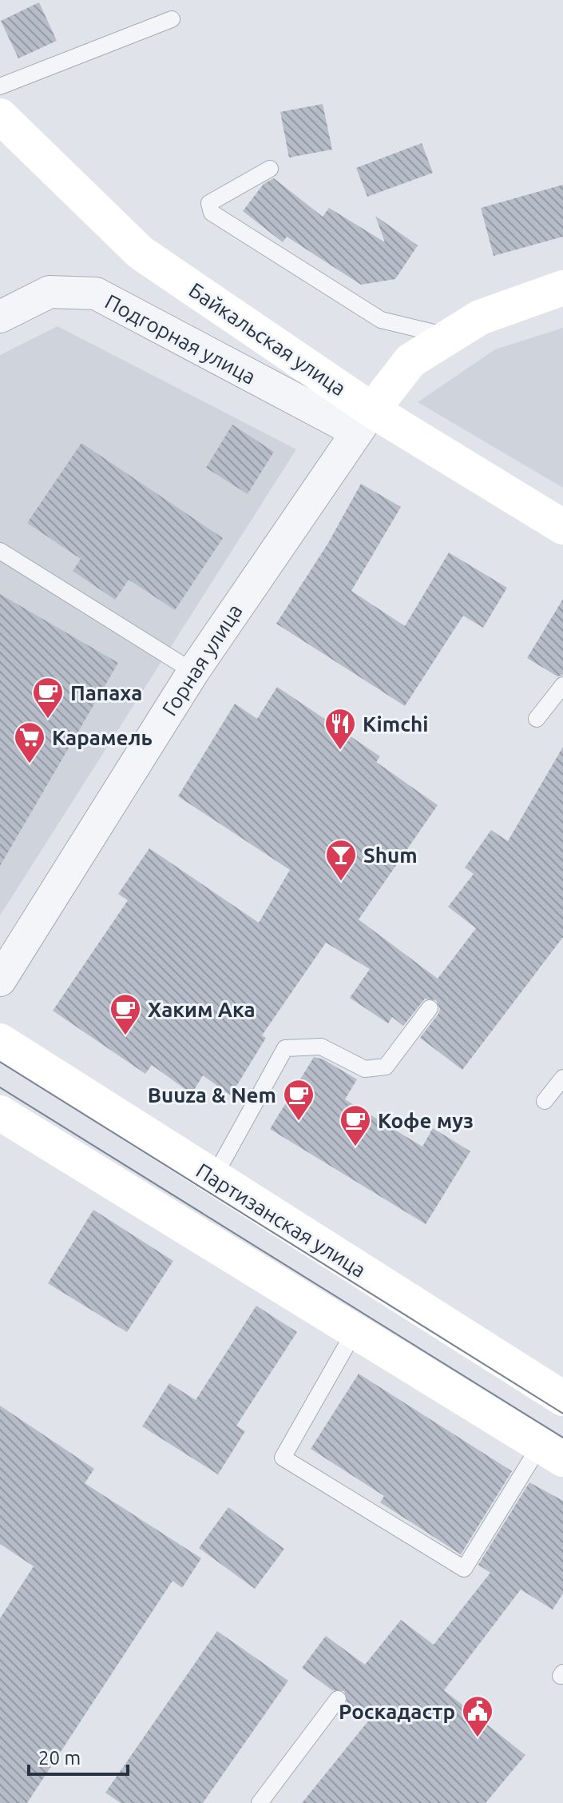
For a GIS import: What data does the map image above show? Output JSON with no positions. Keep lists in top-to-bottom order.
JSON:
{
  "streets": {
    "street": [
      "Подгорная улица",
      "Байкальская улица",
      "Горная улица",
      "Партизанская улица"
    ]
  },
  "crossings": [
    ["Подгорная улица", "Байкальская улица"],
    ["Подгорная улица", "Горная улица"],
    ["Байкальская улица", "Горная улица"]
  ],
  "places": {
    "cafe": [
      "Папаха",
      "Хаким Ака",
      "Buuza & Nem",
      "Кофе муз"
    ],
    "restaurant": ["Kimchi"],
    "supermarket": ["Карамель"],
    "bar": ["Shum"],
    "public building": ["Роскадастр"]
  },
  "scale_bar": "20 m"
}
